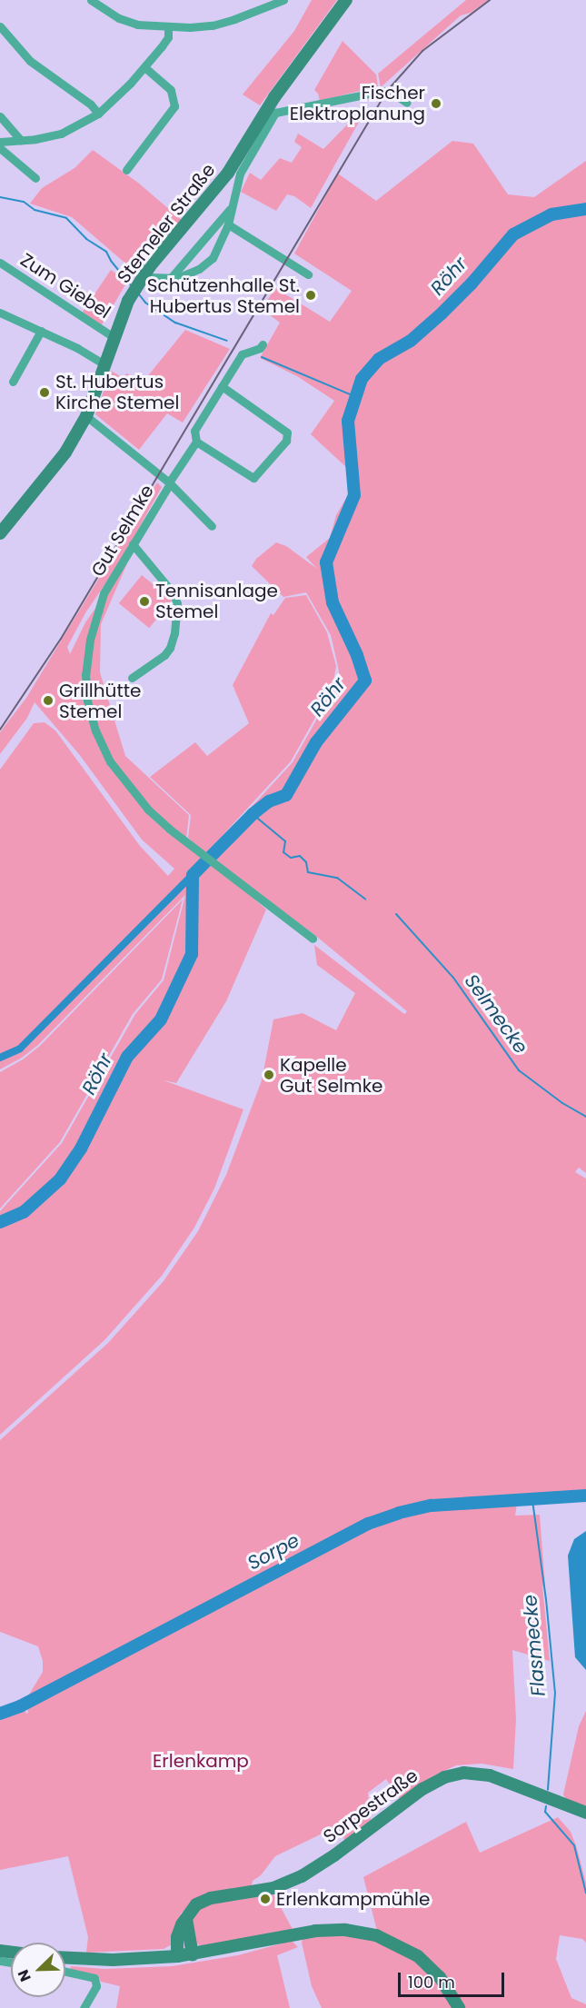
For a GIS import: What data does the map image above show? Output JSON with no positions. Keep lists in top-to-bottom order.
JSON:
{
  "streets": {
    "main road": ["Stemeler Straße", "Sorpestraße"],
    "street": ["Zum Giebel", "Gut Selmke"]
  },
  "crossings": [
    ["Stemeler Straße", "Zum Giebel"]
  ],
  "water": [
    "Röhr",
    "Selmecke",
    "Sorpe",
    "Flasmecke"
  ],
  "parks": ["Erlenkamp"],
  "places": [
    "Fischer Elektroplanung",
    "Schützenhalle St. Hubertus Stemel",
    "St. Hubertus Kirche Stemel",
    "Tennisanlage Stemel",
    "Grillhütte Stemel",
    "Kapelle Gut Selmke",
    "Erlenkampmühle"
  ],
  "scale_bar": "100 m",
  "north": "bottom left"
}
